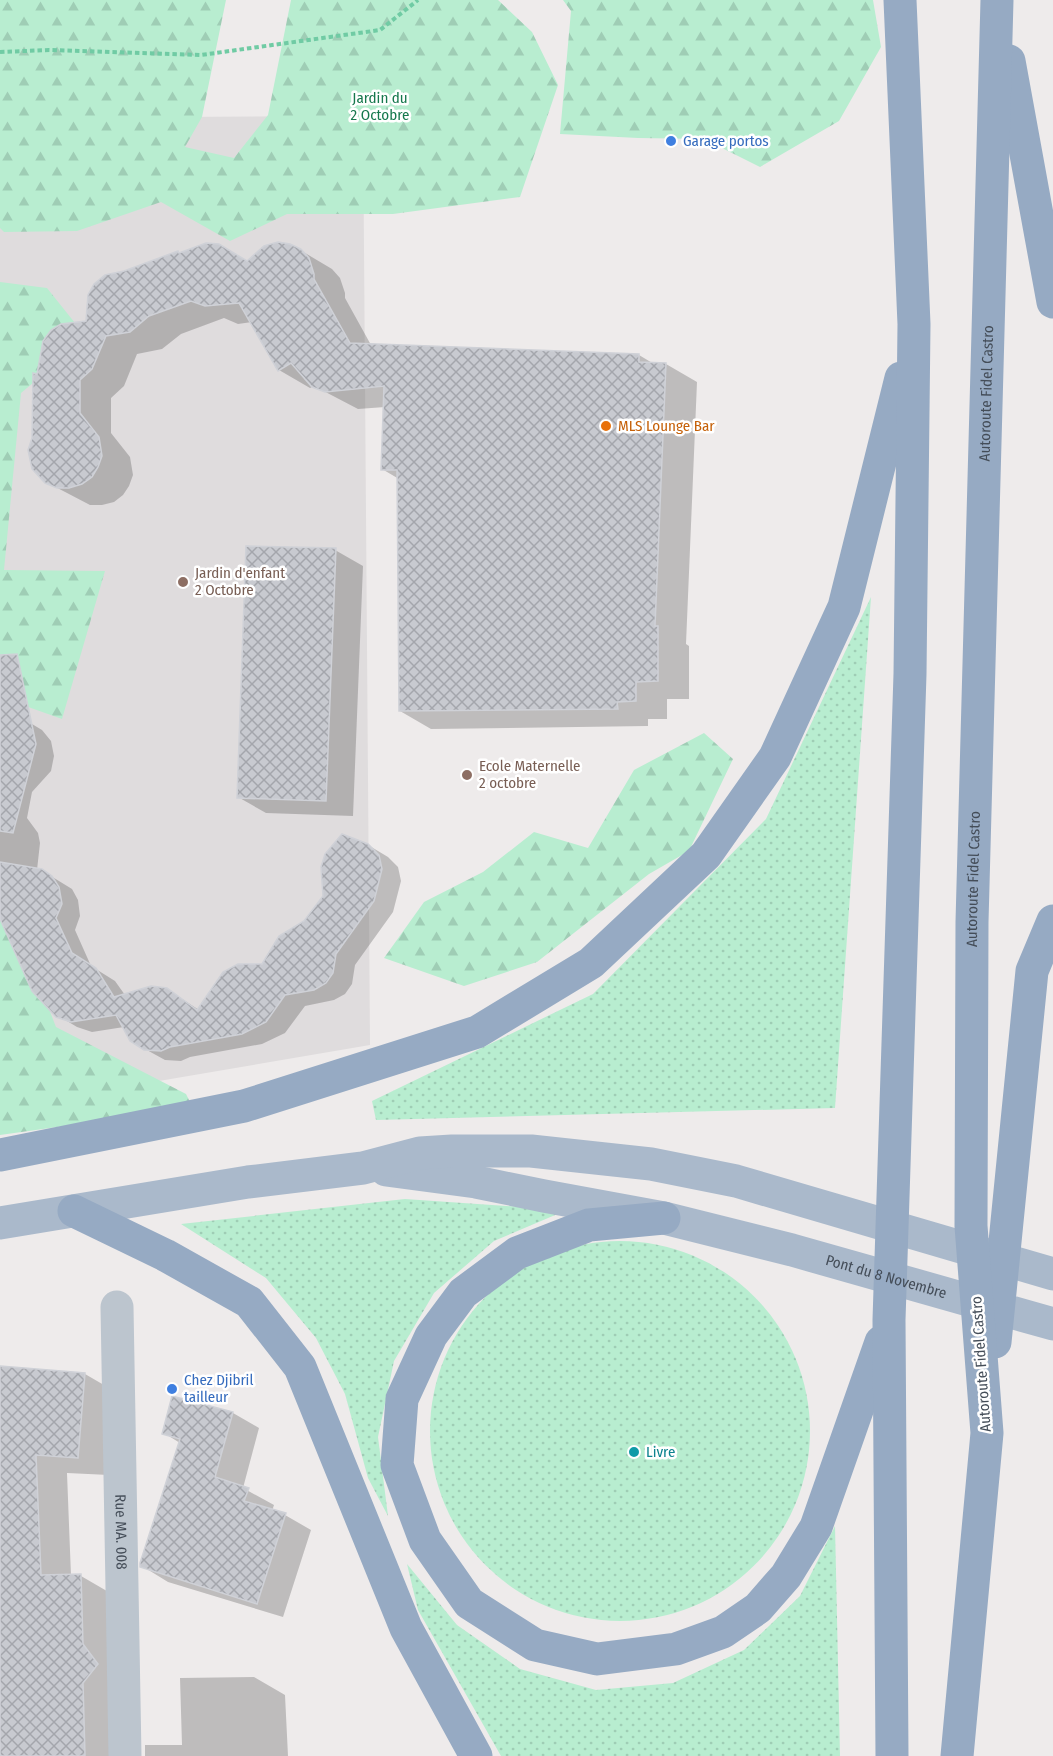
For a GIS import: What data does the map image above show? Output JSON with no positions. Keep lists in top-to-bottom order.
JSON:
{
  "streets": {
    "highway": ["Autoroute Fidel Castro"],
    "main road": ["Pont du 8 Novembre"],
    "street": ["Rue MA. 008"]
  },
  "parks": ["Jardin du 2 Octobre"],
  "places": [
    "Garage portos",
    "MLS Lounge Bar",
    "Jardin d'enfant 2 Octobre",
    "Ecole Maternelle 2 octobre",
    "Chez Djibril tailleur",
    "Livre"
  ]
}
